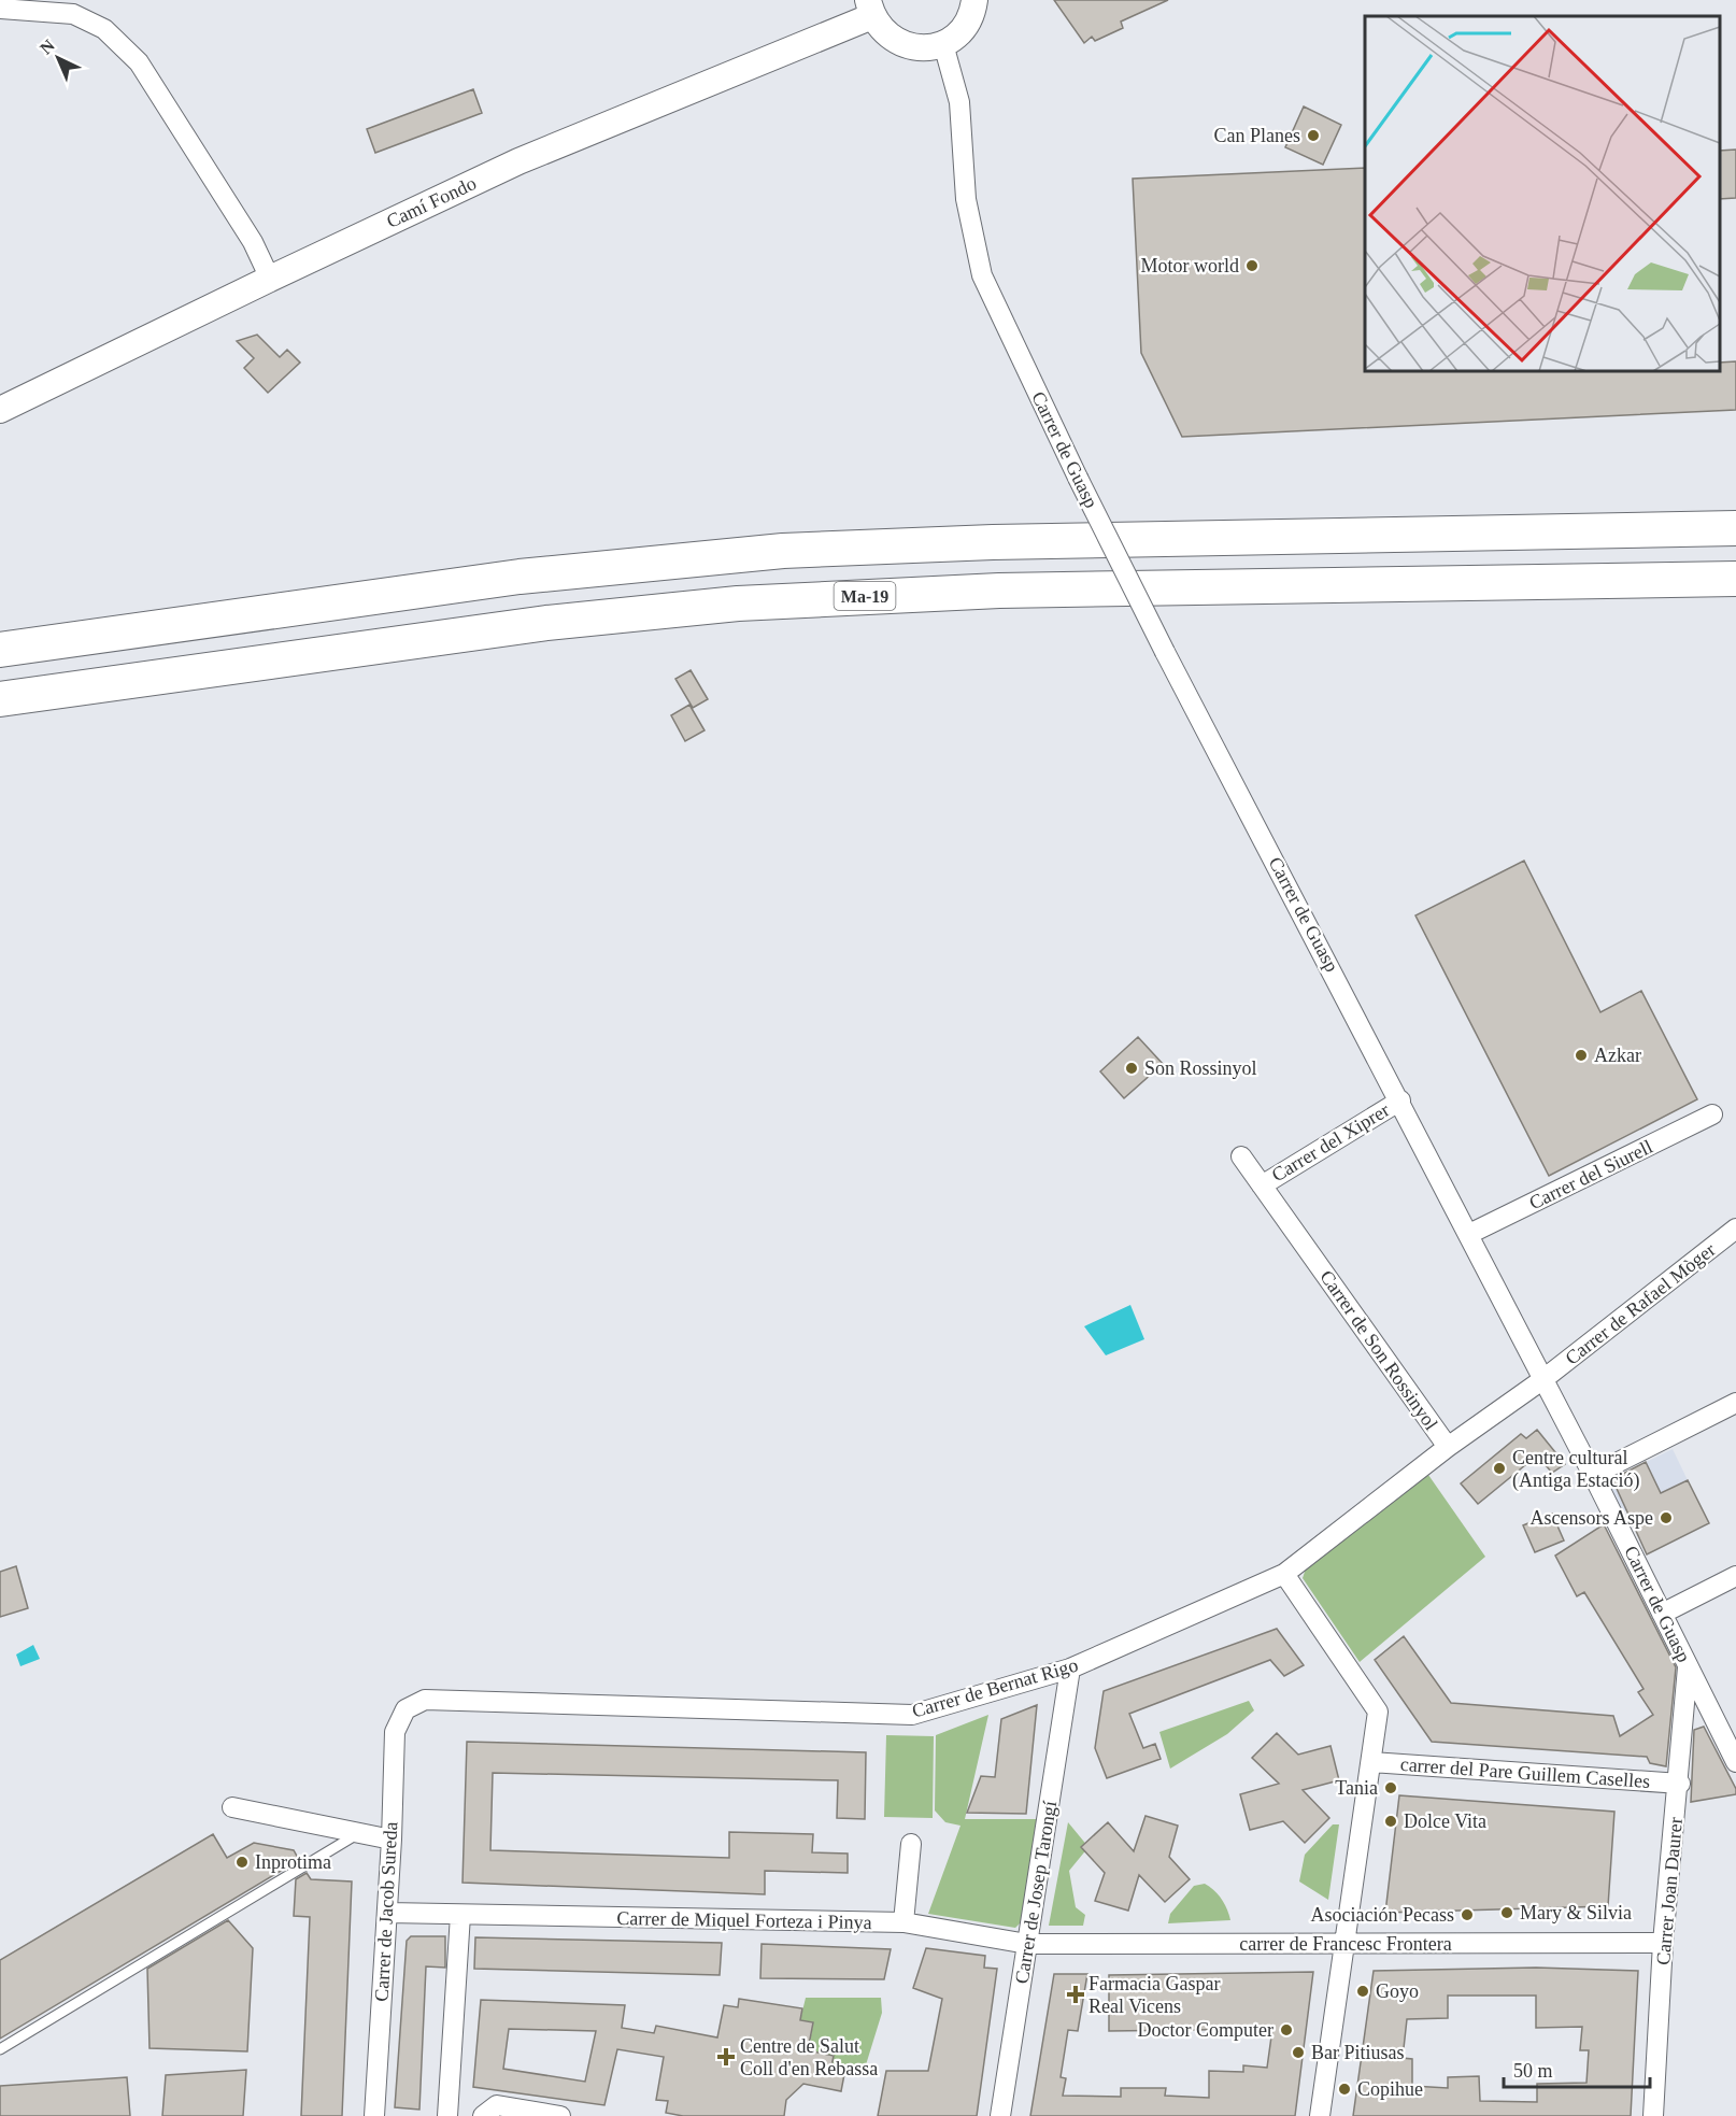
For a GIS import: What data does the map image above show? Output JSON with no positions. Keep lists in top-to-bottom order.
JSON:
{
  "streets": {
    "highway": ["Ma-19"],
    "street": [
      "Camí Fondo",
      "Carrer de Guasp",
      "Carrer del Xiprer",
      "Carrer del Siurell",
      "Carrer de Rafael Mòger",
      "Carrer de Son Rossinyol",
      "Carrer de Bernat Rigo",
      "carrer del Pare Guillem Caselles",
      "Carrer Joan Daurer",
      "Carrer de Josep Tarongí",
      "Carrer de Jacob Sureda",
      "Carrer de Miquel Forteza i Pinya",
      "carrer de Francesc Frontera"
    ]
  },
  "crossings": [
    ["Carrer de Guasp", "Carrer del Xiprer"],
    ["Carrer de Guasp", "Carrer del Siurell"],
    ["Carrer de Guasp", "Carrer de Rafael Mòger"],
    ["Carrer de Guasp", "Carrer de Son Rossinyol"],
    ["Carrer de Guasp", "Carrer Joan Daurer"],
    ["Carrer del Xiprer", "Carrer de Son Rossinyol"],
    ["Carrer de Rafael Mòger", "Carrer de Son Rossinyol"],
    ["Carrer de Son Rossinyol", "Carrer de Bernat Rigo"],
    ["Carrer de Bernat Rigo", "Carrer de Josep Tarongí"],
    ["Carrer de Bernat Rigo", "Carrer de Jacob Sureda"],
    ["carrer del Pare Guillem Caselles", "Carrer Joan Daurer"],
    ["Carrer Joan Daurer", "carrer de Francesc Frontera"],
    ["Carrer de Josep Tarongí", "Carrer de Miquel Forteza i Pinya"],
    ["Carrer de Josep Tarongí", "carrer de Francesc Frontera"],
    ["Carrer de Jacob Sureda", "Carrer de Miquel Forteza i Pinya"],
    ["Carrer de Miquel Forteza i Pinya", "carrer de Francesc Frontera"]
  ],
  "places": {
    "other": [
      "Can Planes",
      "Motor world",
      "Azkar",
      "Son Rossinyol",
      "Centre cultural (Antiga Estació)",
      "Ascensors Aspe",
      "Tania",
      "Dolce Vita",
      "Inprotima",
      "Mary & Silvia",
      "Asociación Pecass",
      "Goyo",
      "Doctor Computer",
      "Bar Pitiusas",
      "Copihue"
    ],
    "health": ["Farmacia Gaspar Real Vicens", "Centre de Salut Coll d'en Rebassa"]
  },
  "scale_bar": "50 m",
  "north": "top left"
}
